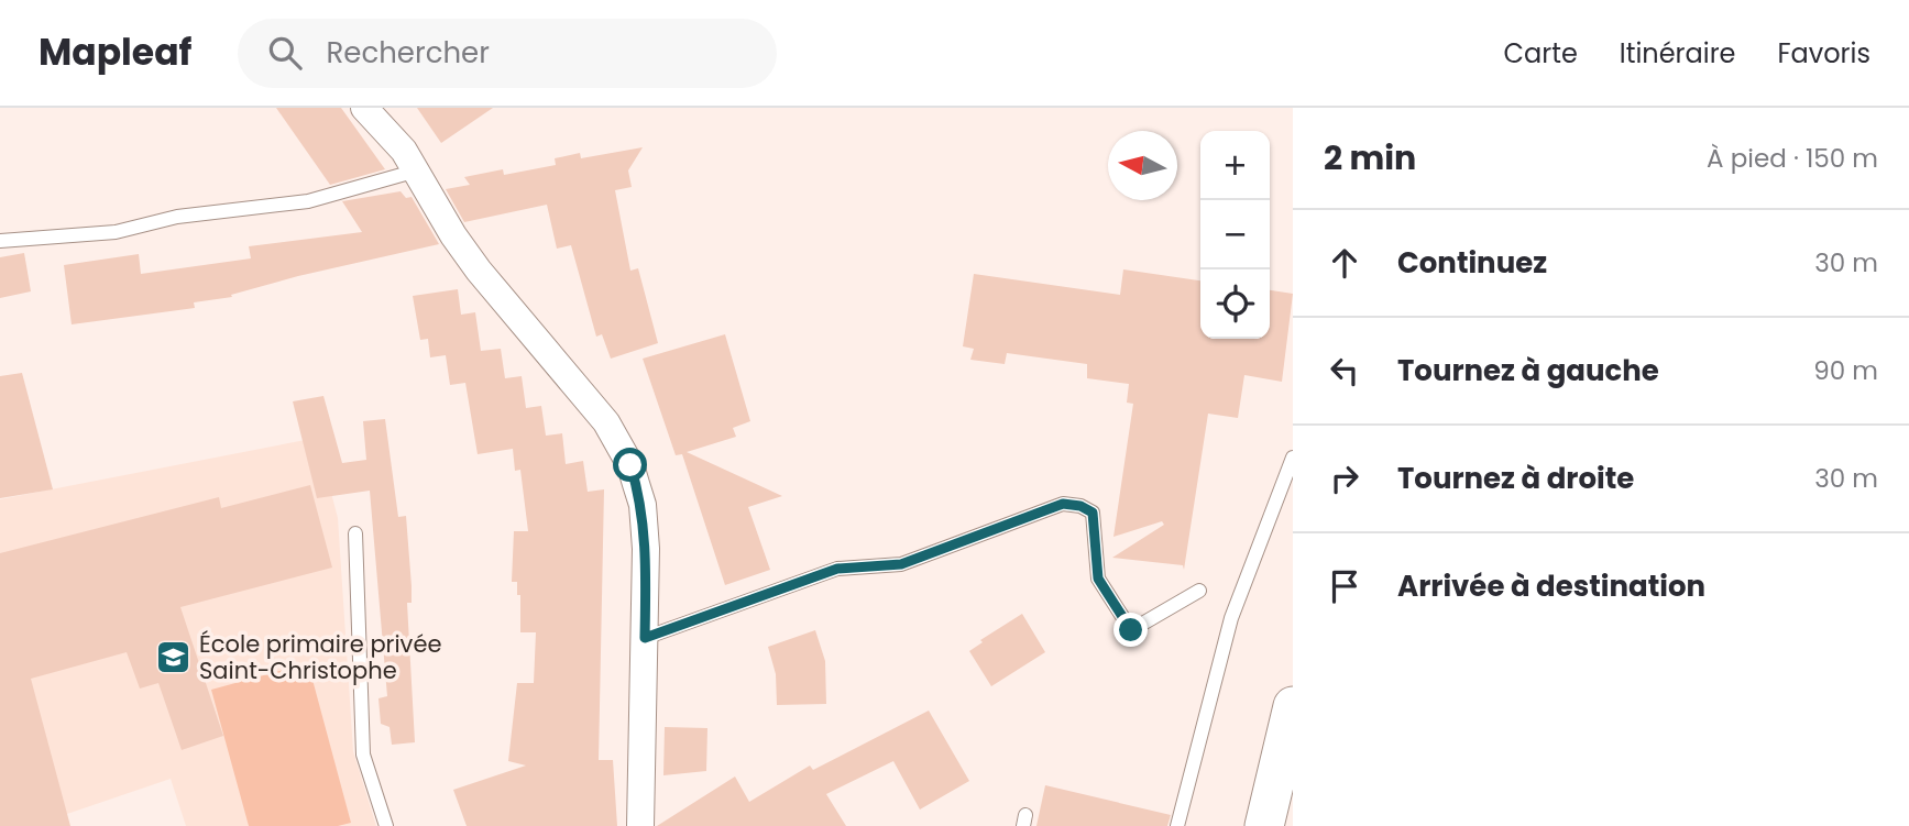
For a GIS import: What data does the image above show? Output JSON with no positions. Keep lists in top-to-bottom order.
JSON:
{
  "places": {
    "school or university": ["École primaire privée Saint-Christophe"]
  },
  "north": "left",
  "page": {
    "header": "Mapleaf",
    "search": "Rechercher",
    "nav": ["Carte", "Itinéraire", "Favoris"],
    "heading": ["2 min", "À pied · 150 m"],
    "map_buttons": ["+", "−"],
    "list": [
      ["Continuez", "30 m"],
      ["Tournez à gauche", "90 m"],
      ["Tournez à droite", "30 m"],
      "Arrivée à destination"
    ]
  }
}
